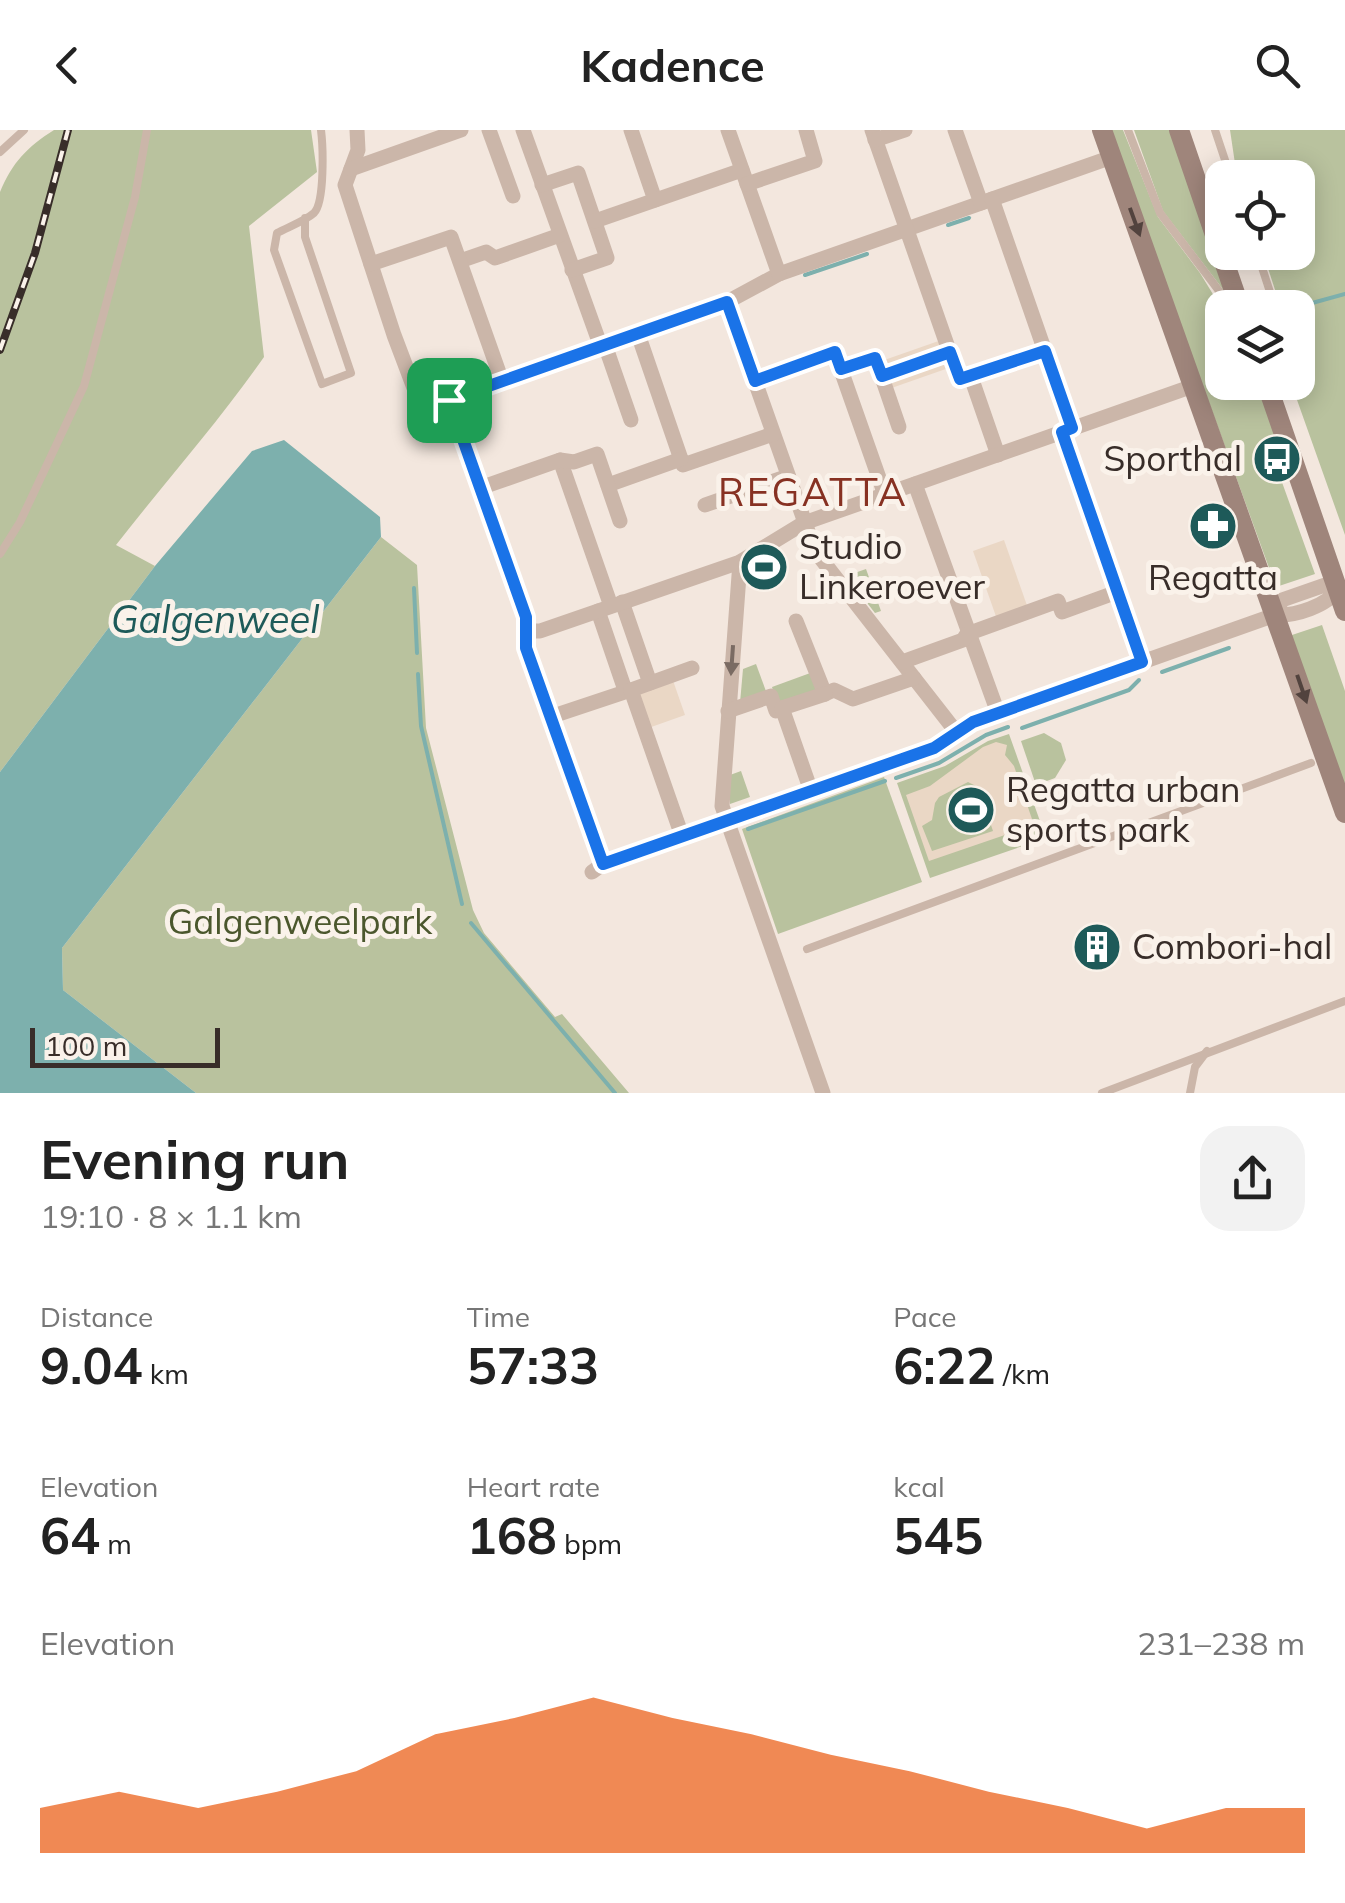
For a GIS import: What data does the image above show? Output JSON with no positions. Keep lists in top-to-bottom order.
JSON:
{
  "districts": ["REGATTA"],
  "water": ["Galgenweel"],
  "parks": ["Galgenweelpark"],
  "places": {
    "bus stop": ["Sporthal"],
    "pharmacy": ["Regatta"],
    "sports": ["Studio Linkeroever", "Regatta urban sports park"],
    "building": ["Combori-hal"]
  },
  "scale_bar": "100 m",
  "page": {
    "header": "Kadence",
    "scale": "100 m",
    "heading": ["Evening run", "19:10 · 8 × 1.1 km"],
    "stats": [
      ["Distance", "9.04 km"],
      ["Time", "57:33"],
      ["Pace", "6:22 /km"],
      ["Elevation", "64 m"],
      ["Heart rate", "168 bpm"],
      ["kcal", "545"]
    ],
    "chart": ["Elevation", "231–238 m"]
  }
}
